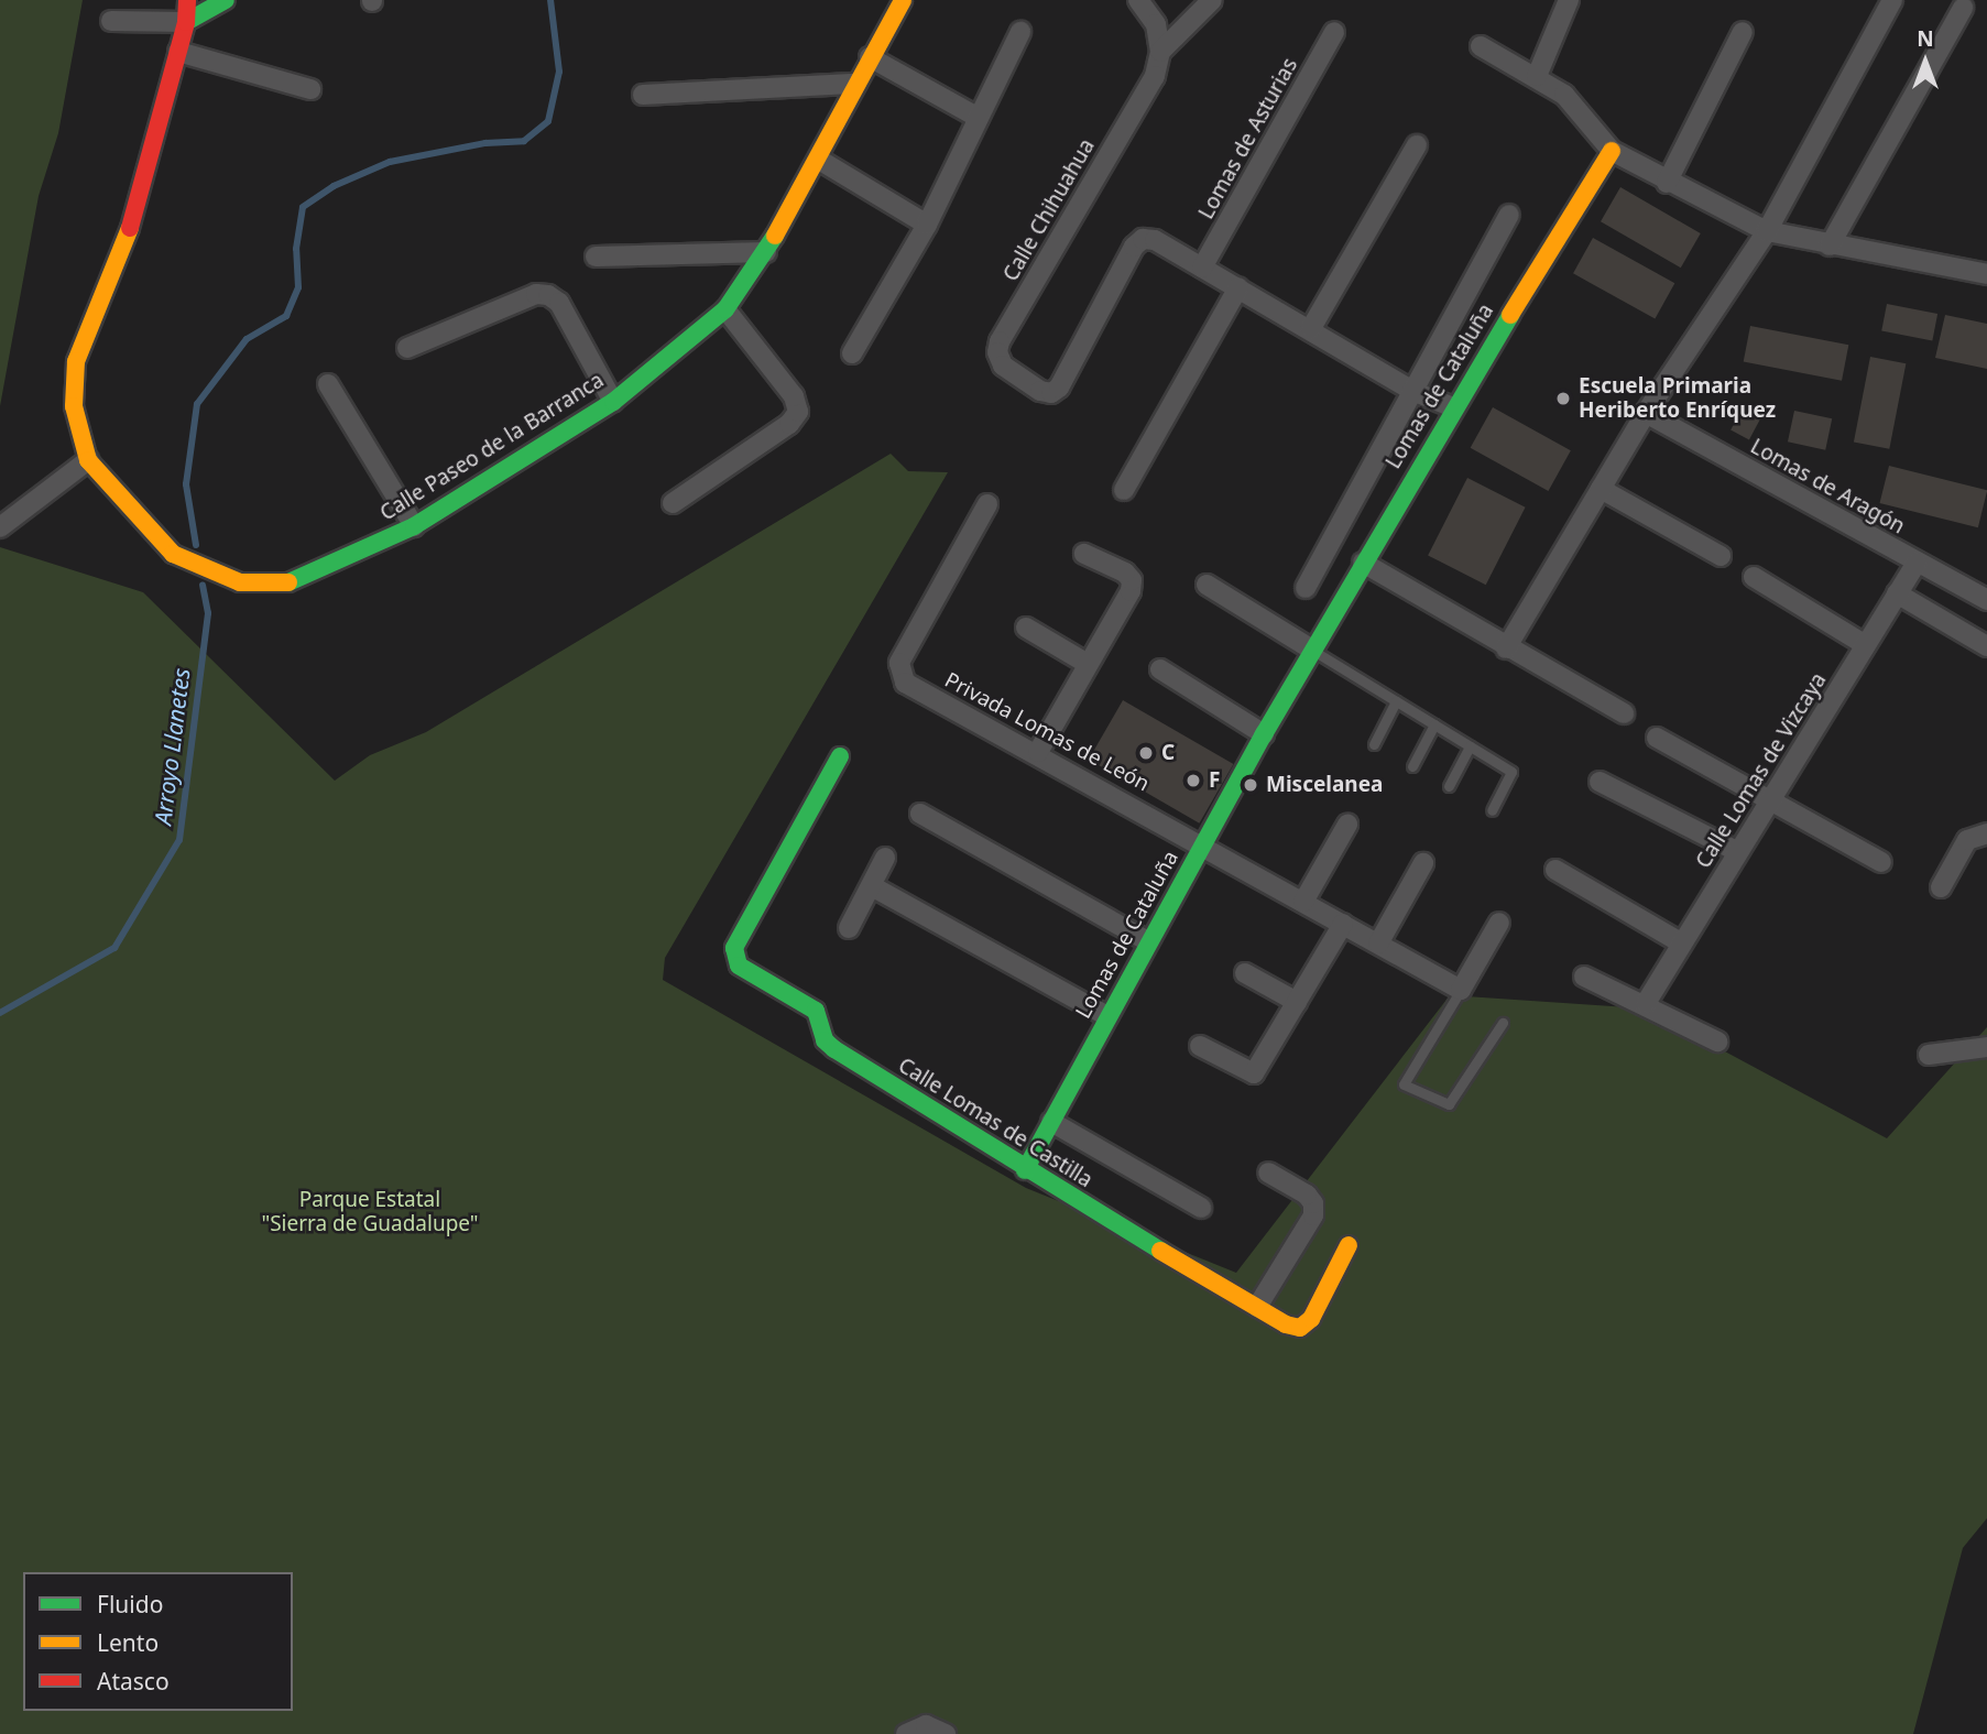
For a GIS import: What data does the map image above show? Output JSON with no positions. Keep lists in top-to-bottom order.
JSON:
{
  "streets": {
    "street": [
      "Lomas de Asturias",
      "Calle Chihuahua",
      "Lomas de Cataluña",
      "Calle Paseo de la Barranca",
      "Lomas de Aragón",
      "Privada Lomas de León",
      "Calle Lomas de Vizcaya",
      "Calle Lomas de Castilla"
    ]
  },
  "crossings": [
    ["Lomas de Asturias", "Calle Chihuahua"],
    ["Lomas de Cataluña", "Privada Lomas de León"],
    ["Lomas de Cataluña", "Calle Lomas de Castilla"],
    ["Lomas de Aragón", "Calle Lomas de Vizcaya"]
  ],
  "water": ["Arroyo Llanetes"],
  "parks": ["Parque Estatal \"Sierra de Guadalupe\""],
  "places": [
    "Escuela Primaria Heriberto Enríquez",
    "C",
    "F",
    "Miscelanea"
  ],
  "legend": ["Fluido", "Lento", "Atasco"],
  "north": "top"
}
